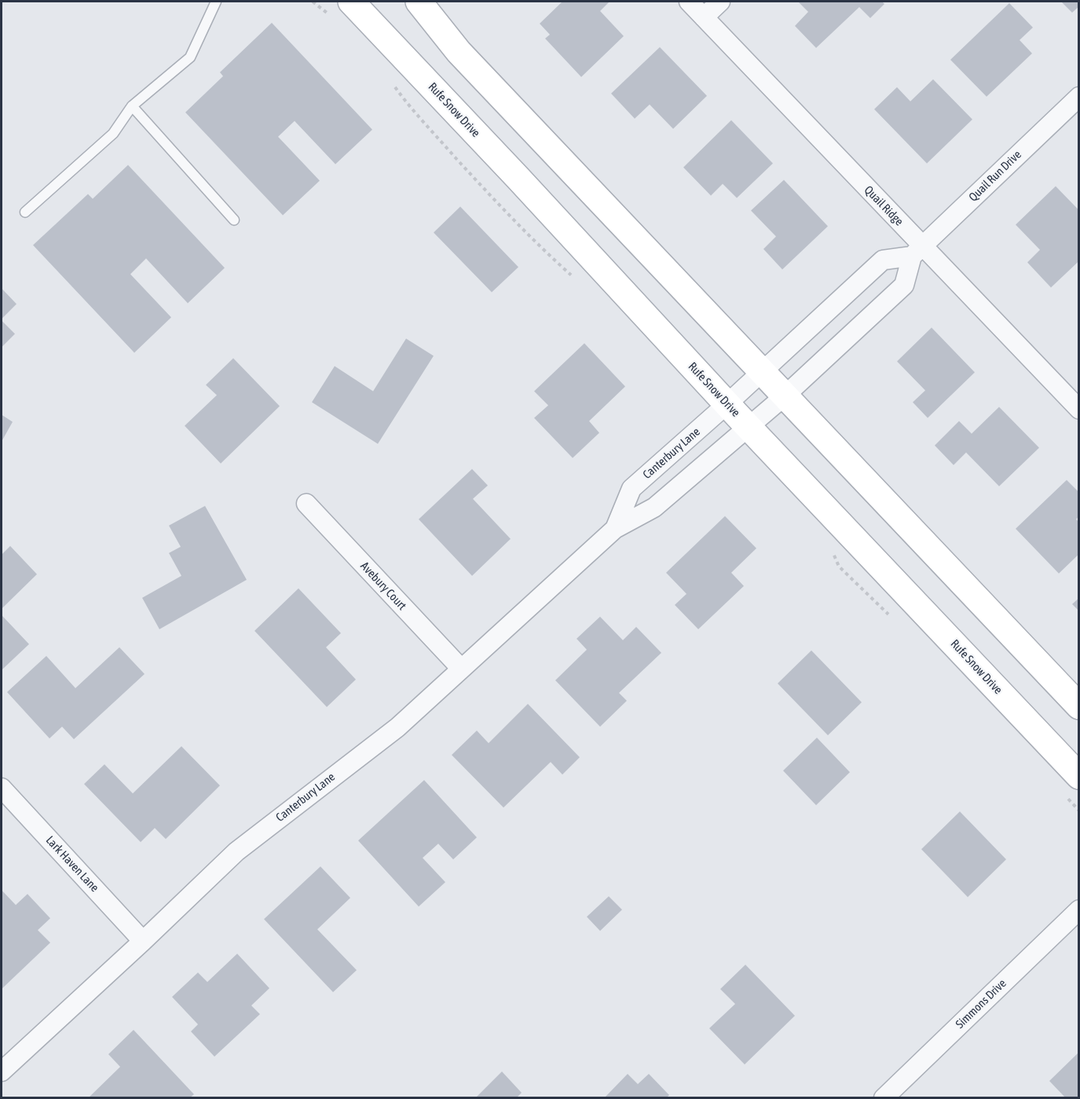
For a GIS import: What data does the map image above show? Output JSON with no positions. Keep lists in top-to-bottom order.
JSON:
{
  "streets": {
    "main road": ["Rufe Snow Drive"],
    "street": [
      "Quail Run Drive",
      "Quail Ridge",
      "Canterbury Lane",
      "Avebury Court",
      "Lark Haven Lane",
      "Simmons Drive"
    ]
  },
  "crossings": [
    ["Rufe Snow Drive", "Canterbury Lane"],
    ["Quail Run Drive", "Quail Ridge"],
    ["Canterbury Lane", "Avebury Court"],
    ["Canterbury Lane", "Lark Haven Lane"]
  ]
}
